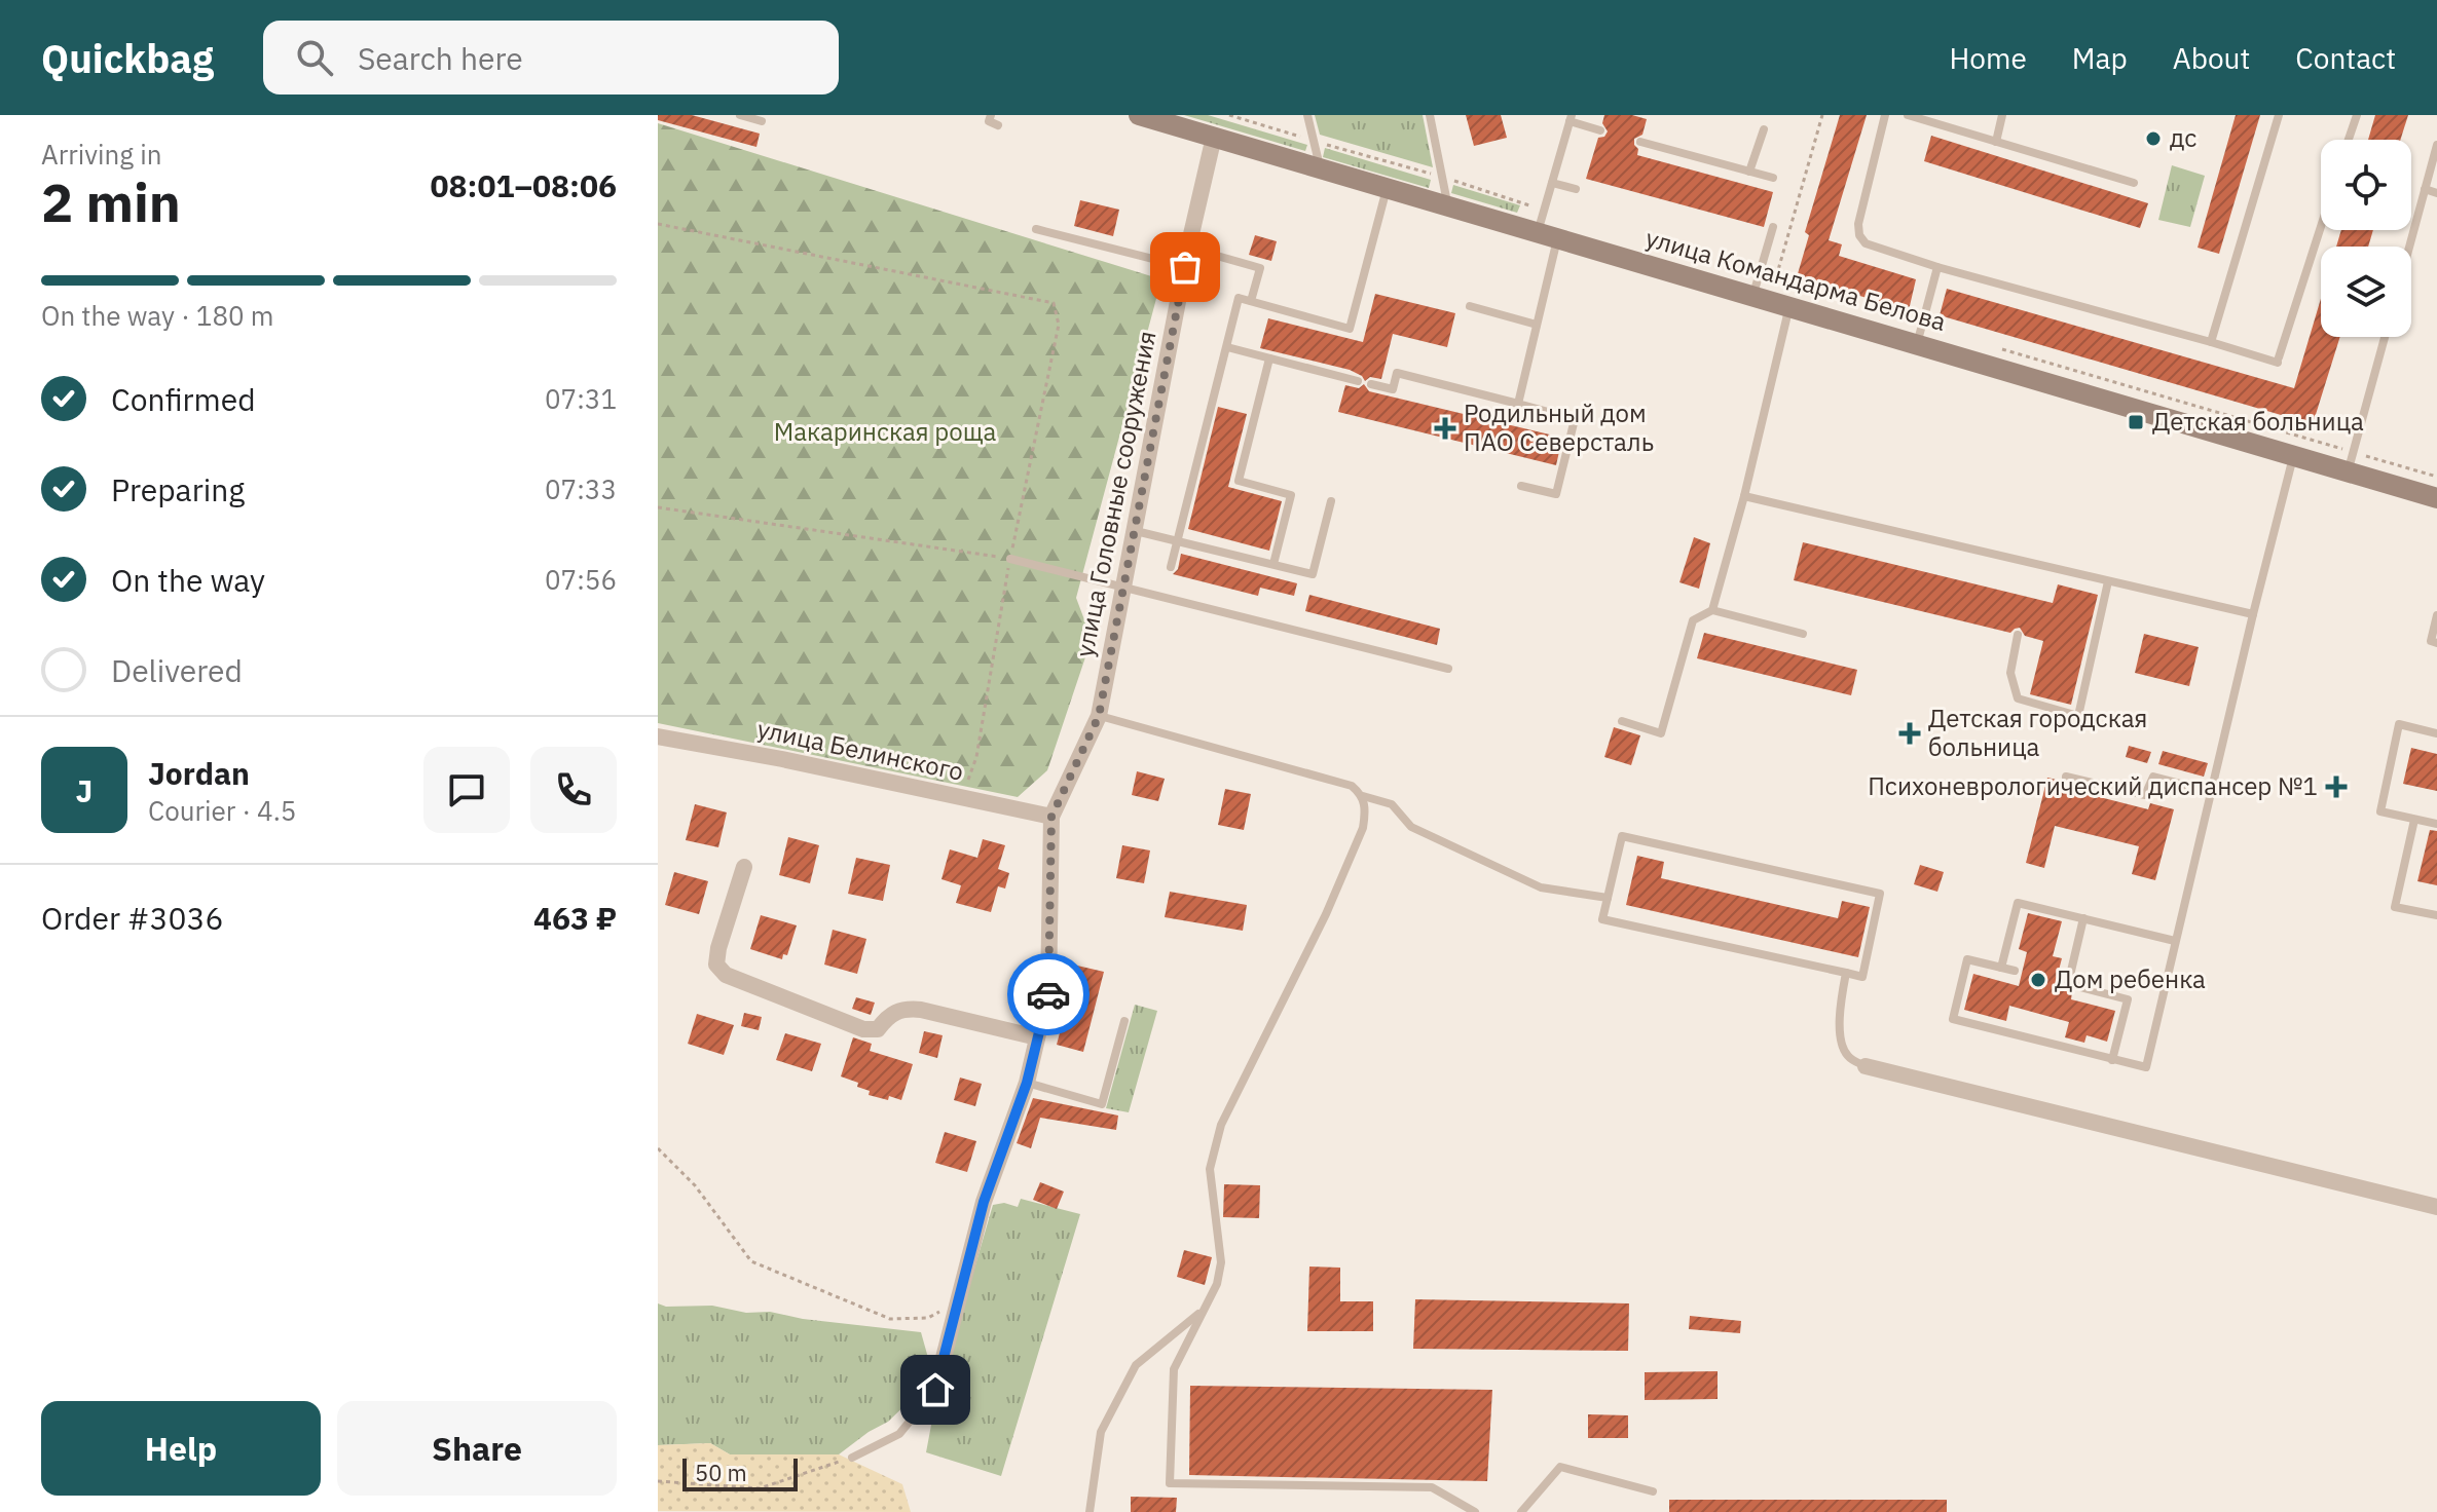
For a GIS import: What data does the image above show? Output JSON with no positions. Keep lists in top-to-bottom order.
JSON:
{
  "streets": {
    "main road": ["улица Командарма Белова"],
    "street": ["улица Головные сооружения", "улица Белинского"]
  },
  "crossings": [
    ["улица Командарма Белова", "улица Головные сооружения"]
  ],
  "parks": ["Макаринская роща"],
  "places": {
    "other": ["дс", "Дом ребенка"],
    "transit": ["Детская больница"],
    "health": ["Родильный дом ПАО Северсталь", "Детская городская больница", "Психоневрологический диспансер №1"]
  },
  "scale_bar": "50 m",
  "page": {
    "header": "Quickbag",
    "search": "Search here",
    "nav": [
      "Home",
      "Map",
      "About",
      "Contact"
    ],
    "heading": ["2 min", "Arriving in", "08:01–08:06"],
    "panel": [
      "Jordan",
      "Courier · 4.5",
      "Order #3036",
      "463 ₽"
    ],
    "bar": "On the way · 180 m",
    "list": [
      ["Confirmed", "07:31"],
      ["Preparing", "07:33"],
      ["On the way", "07:56"],
      "Delivered"
    ],
    "round": "J",
    "buttons": ["Help", "Share"],
    "scale": "50 m"
  }
}
